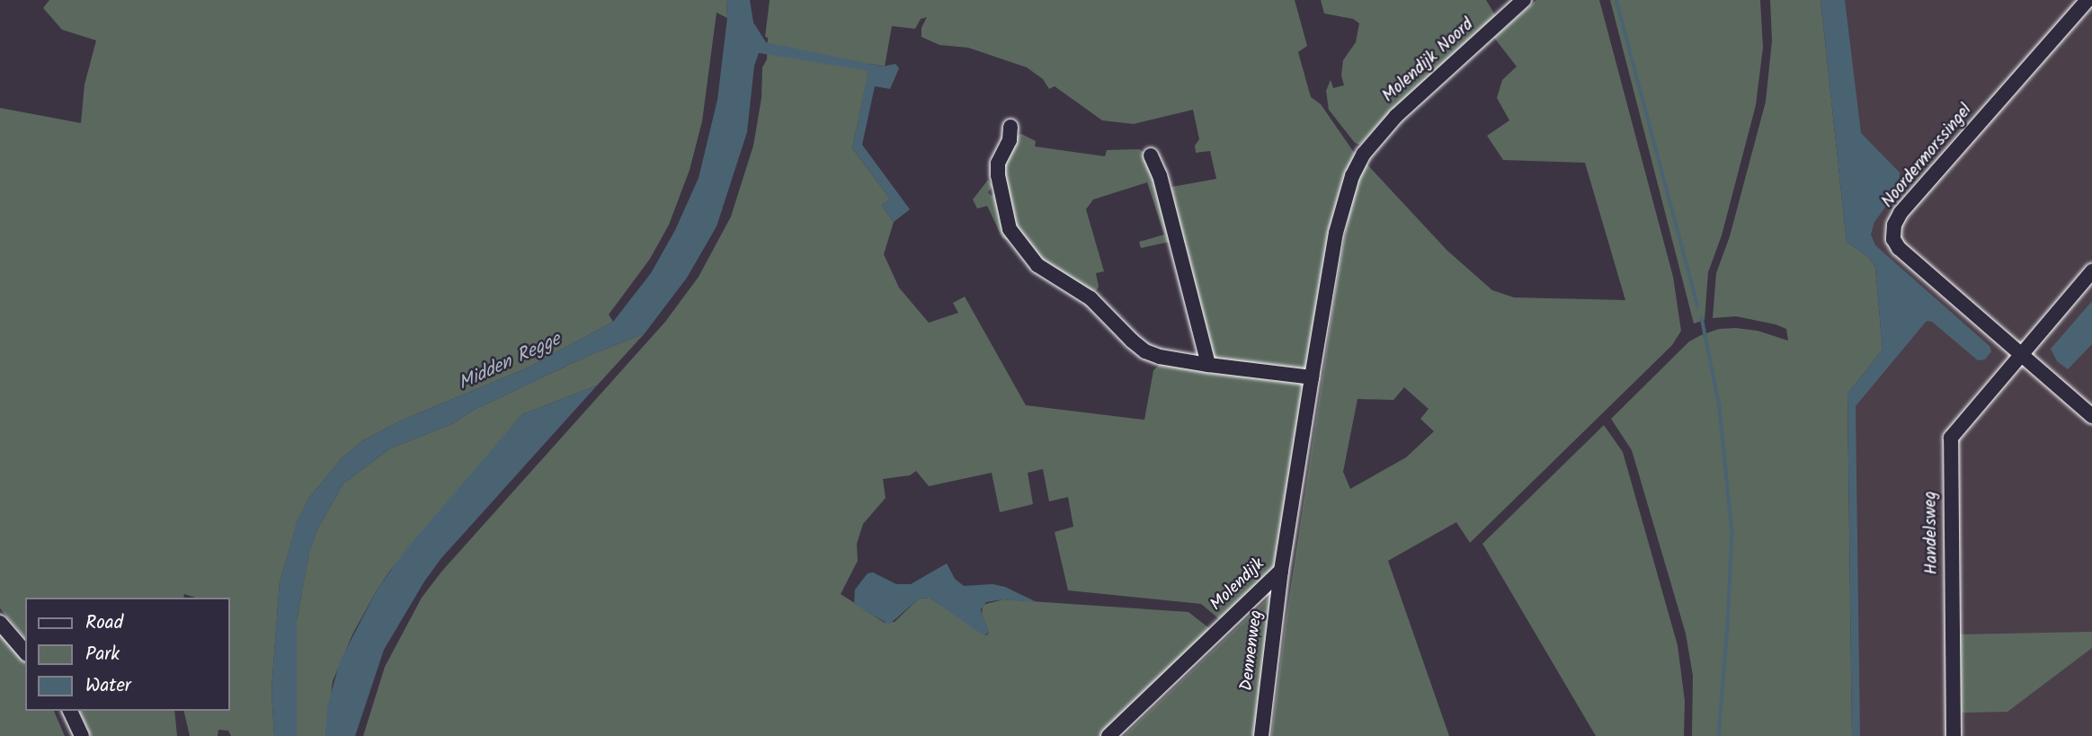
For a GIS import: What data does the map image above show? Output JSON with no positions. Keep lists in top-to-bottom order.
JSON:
{
  "streets": {
    "street": [
      "Molendijk Noord",
      "Noordermorssingel",
      "Handelsweg",
      "Molendijk",
      "Dennenweg"
    ]
  },
  "crossings": [
    ["Molendijk Noord", "Molendijk"],
    ["Noordermorssingel", "Handelsweg"],
    ["Molendijk", "Dennenweg"]
  ],
  "water": ["Midden Regge"],
  "legend": ["Road", "Park", "Water"]
}
